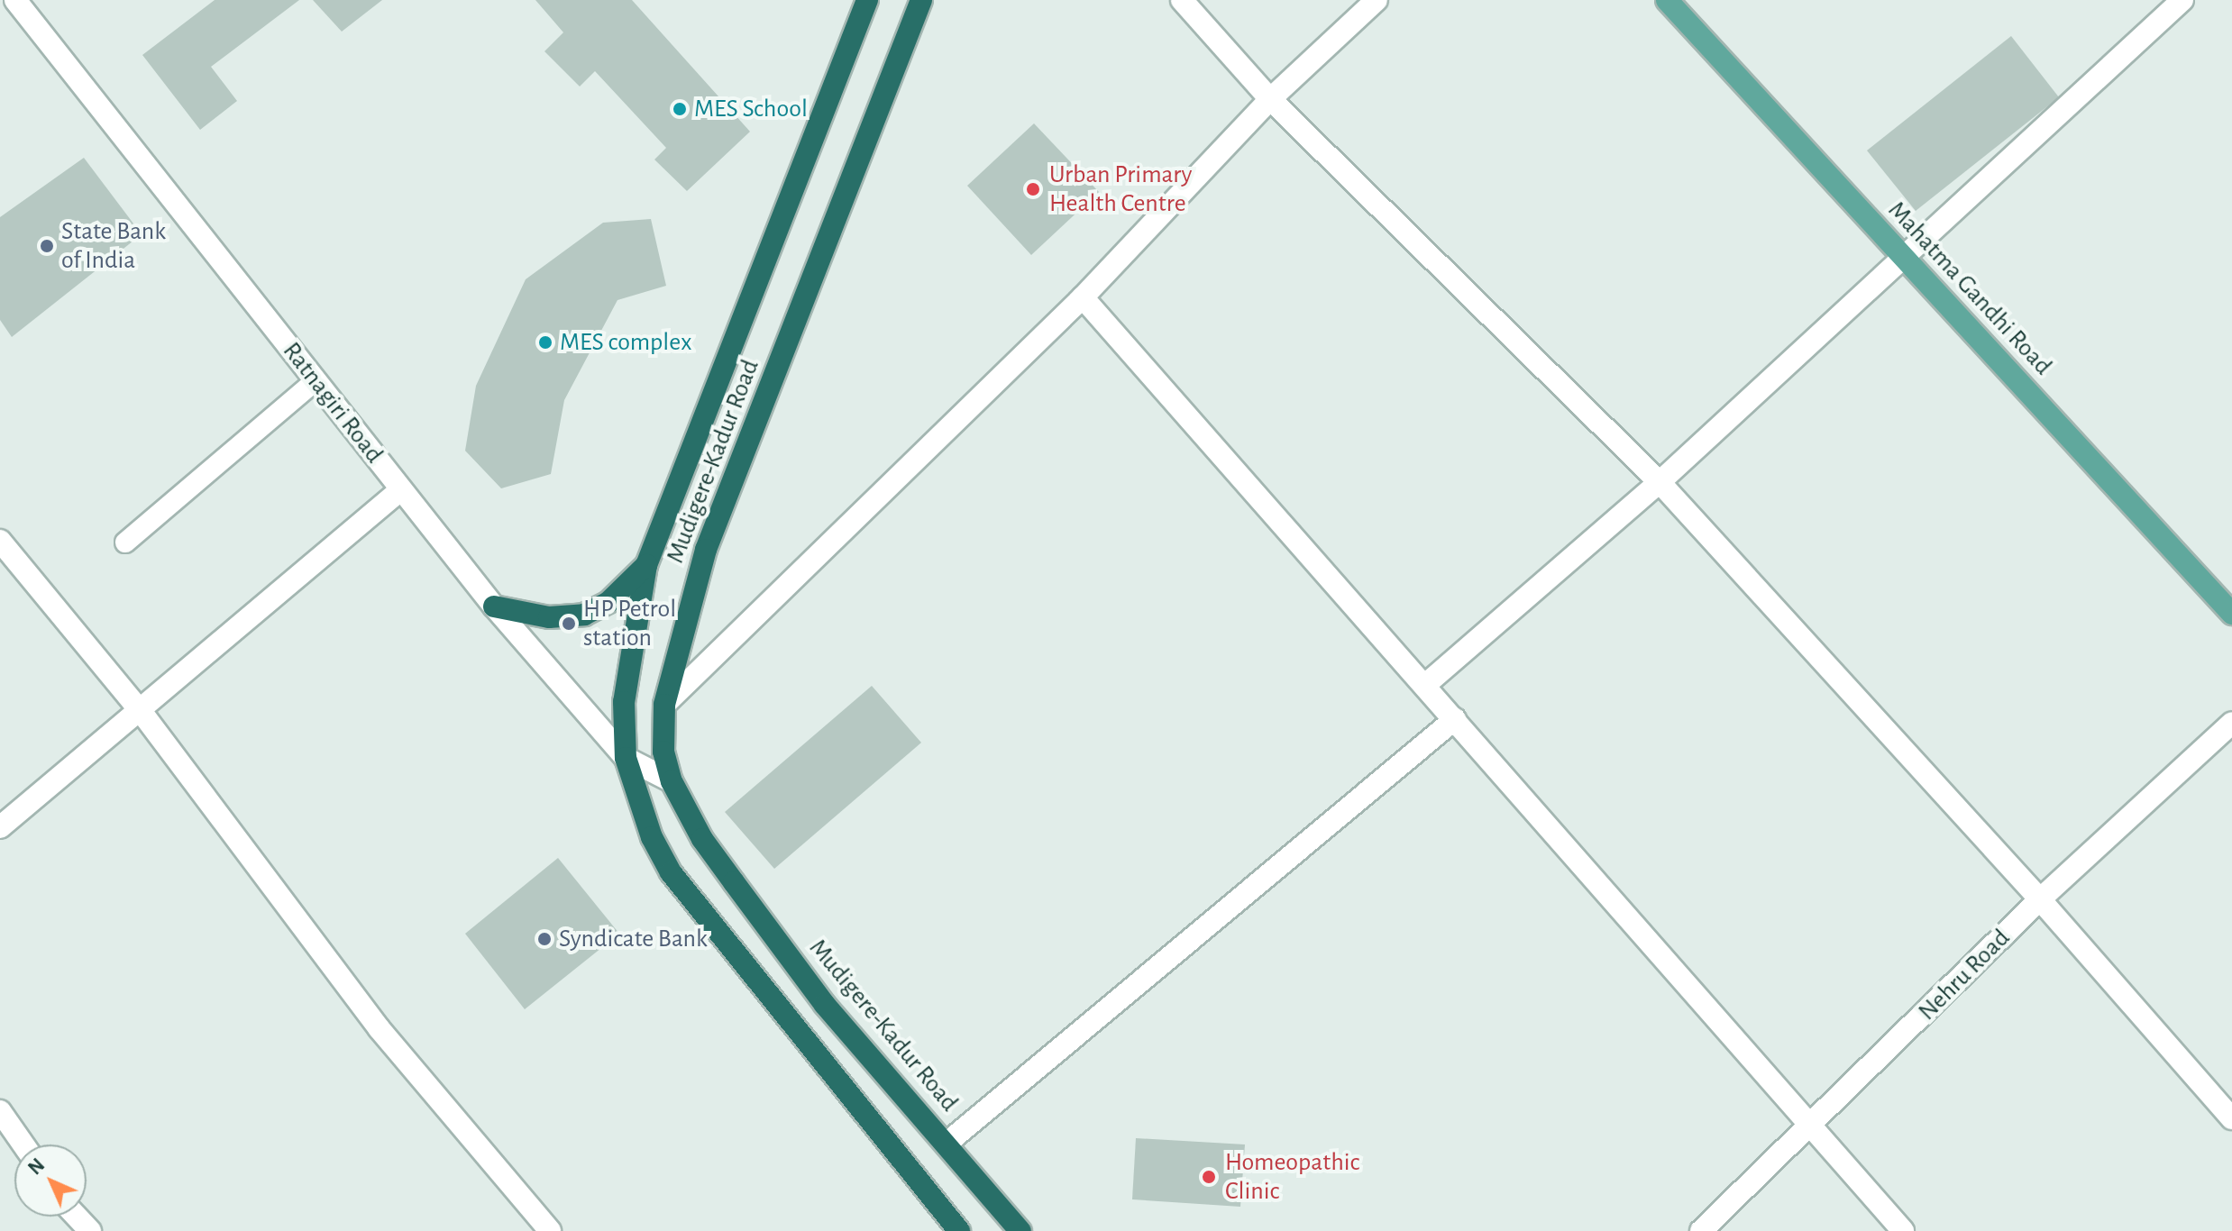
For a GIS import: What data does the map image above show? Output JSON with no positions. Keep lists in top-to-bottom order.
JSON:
{
  "streets": {
    "highway": ["Mudigere-Kadur Road"],
    "main road": ["Mahatma Gandhi Road"],
    "street": ["Ratnagiri Road", "Nehru Road"]
  },
  "crossings": [
    ["Ratnagiri Road", "Mudigere-Kadur Road"]
  ],
  "places": [
    "MES School",
    "Urban Primary Health Centre",
    "State Bank of India",
    "MES complex",
    "HP Petrol station",
    "Syndicate Bank",
    "Homeopathic Clinic"
  ],
  "north": "top left"
}
